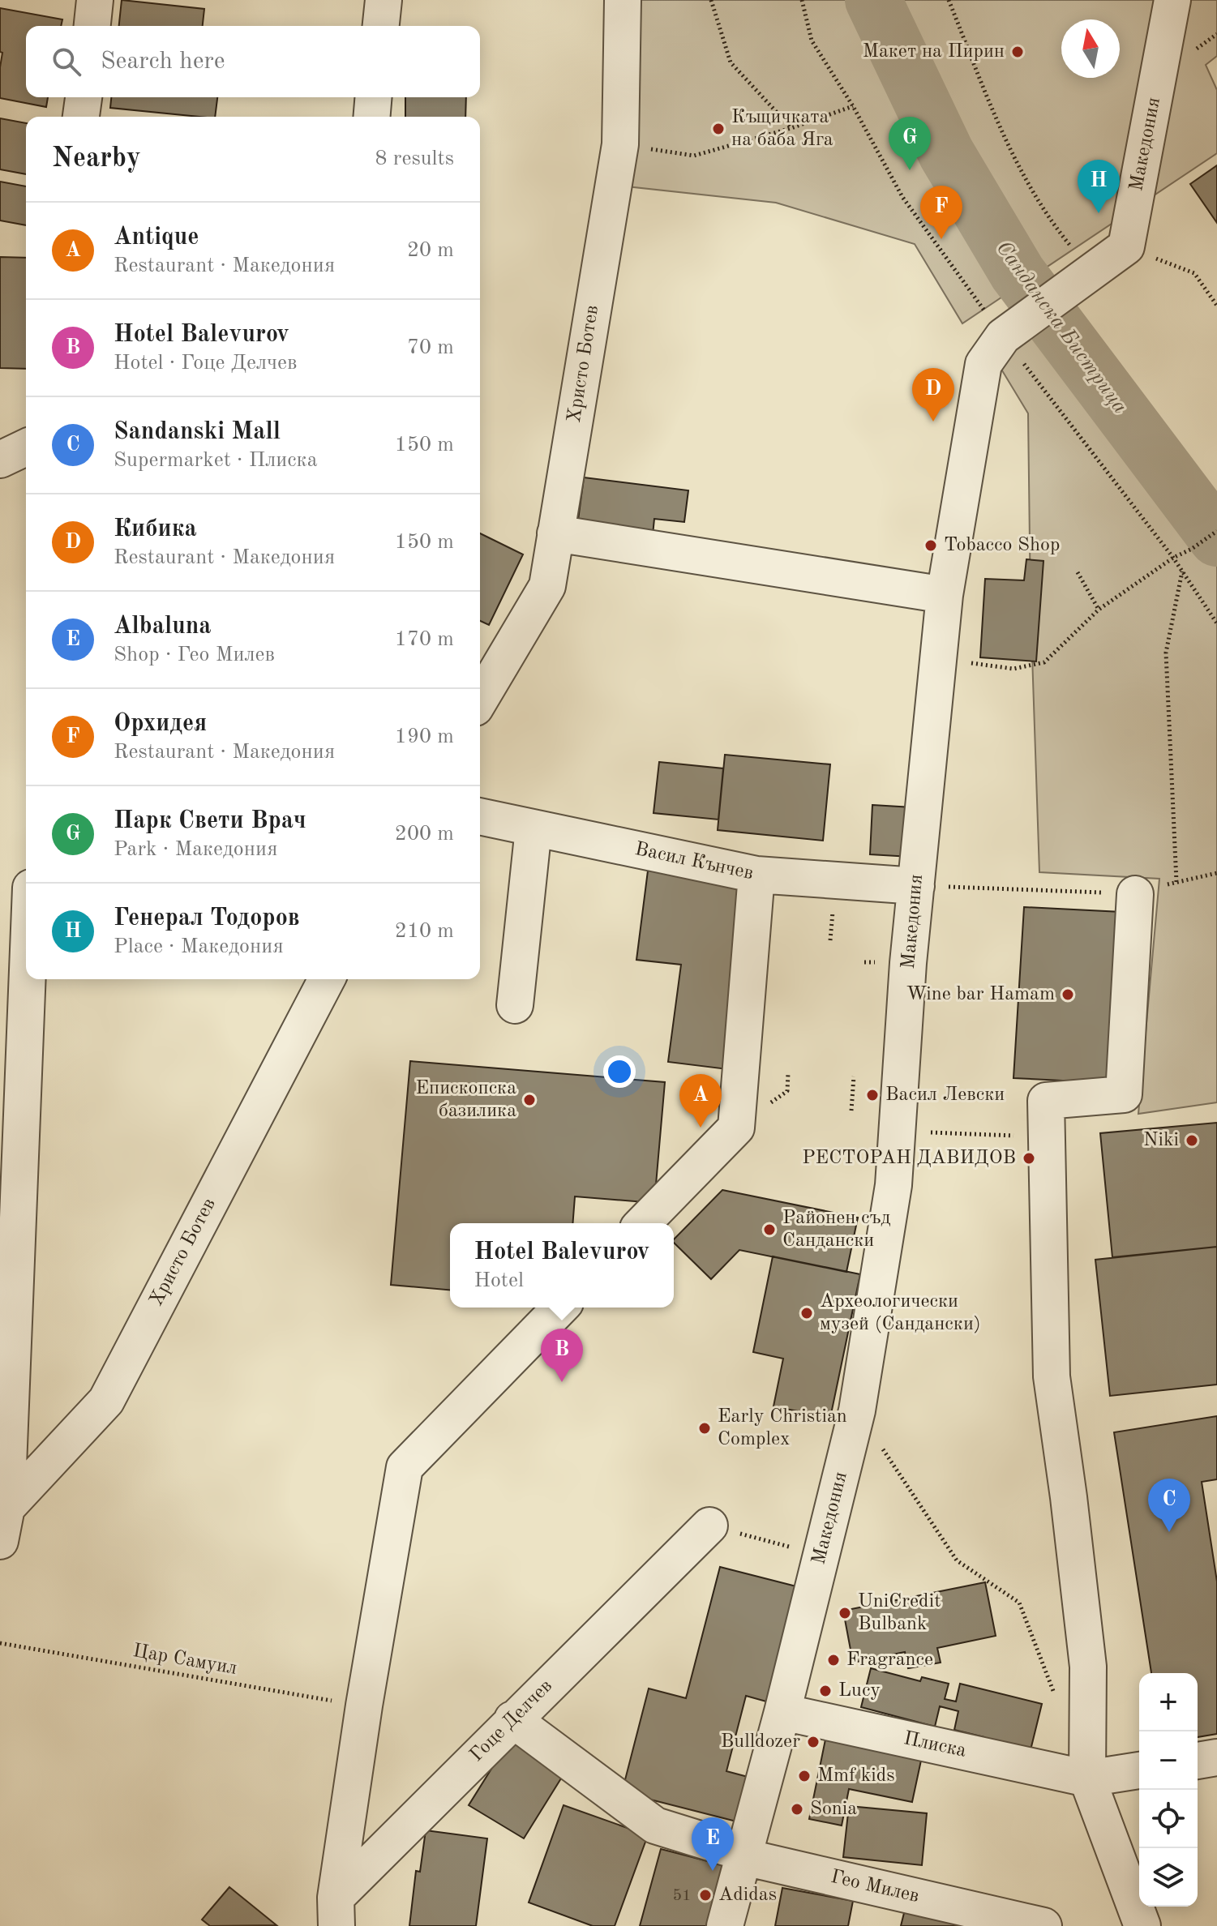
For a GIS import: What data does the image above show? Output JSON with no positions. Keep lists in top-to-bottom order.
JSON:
{
  "streets": {
    "street": [
      "Македония",
      "Христо Ботев",
      "Васил Кънчев",
      "Гоце Делчев",
      "Плиска",
      "Гео Милев"
    ],
    "path": ["Цар Самуил"]
  },
  "crossings": [
    ["Македония", "Васил Кънчев"],
    ["Македония", "Плиска"],
    ["Македония", "Гео Милев"],
    ["Гоце Делчев", "Гео Милев"]
  ],
  "water": ["Санданска Бистрица"],
  "places": [
    "Макет на Пирин",
    "Къщичката на баба Яга",
    "Tobacco Shop",
    "Wine bar Hamam",
    "Васил Левски",
    "Епископска базилика",
    "Niki",
    "РЕСТОРАН ДАВИДОВ",
    "Районен съд Сандански",
    "Археологически музей (Сандански)",
    "Early Christian Complex",
    "UniCredit Bulbank",
    "Fragrance",
    "Lucy",
    "Bulldozer",
    "Mmf kids",
    "Sonia",
    "Adidas"
  ],
  "house_numbers": ["51"],
  "north": "top",
  "page": {
    "search": "Search here",
    "pins": [
      "G",
      "H",
      "F",
      "D",
      "A",
      "B",
      "C",
      "E"
    ],
    "heading": ["Nearby", "8 results"],
    "list": [
      {
        "mark": "A",
        "name": "Antique",
        "note": "Restaurant · Македония",
        "value": "20 m"
      },
      {
        "mark": "B",
        "name": "Hotel Balevurov",
        "note": "Hotel · Гоце Делчев",
        "value": "70 m"
      },
      {
        "mark": "C",
        "name": "Sandanski Mall",
        "note": "Supermarket · Плиска",
        "value": "150 m"
      },
      {
        "mark": "D",
        "name": "Кибика",
        "note": "Restaurant · Македония",
        "value": "150 m"
      },
      {
        "mark": "E",
        "name": "Albaluna",
        "note": "Shop · Гео Милев",
        "value": "170 m"
      },
      {
        "mark": "F",
        "name": "Орхидея",
        "note": "Restaurant · Македония",
        "value": "190 m"
      },
      {
        "mark": "G",
        "name": "Парк Свети Врач",
        "note": "Park · Македония",
        "value": "200 m"
      },
      {
        "mark": "H",
        "name": "Генерал Тодоров",
        "note": "Place · Македония",
        "value": "210 m"
      }
    ],
    "popup": ["Hotel Balevurov", "Hotel"],
    "map_buttons": ["+", "−"]
  }
}
